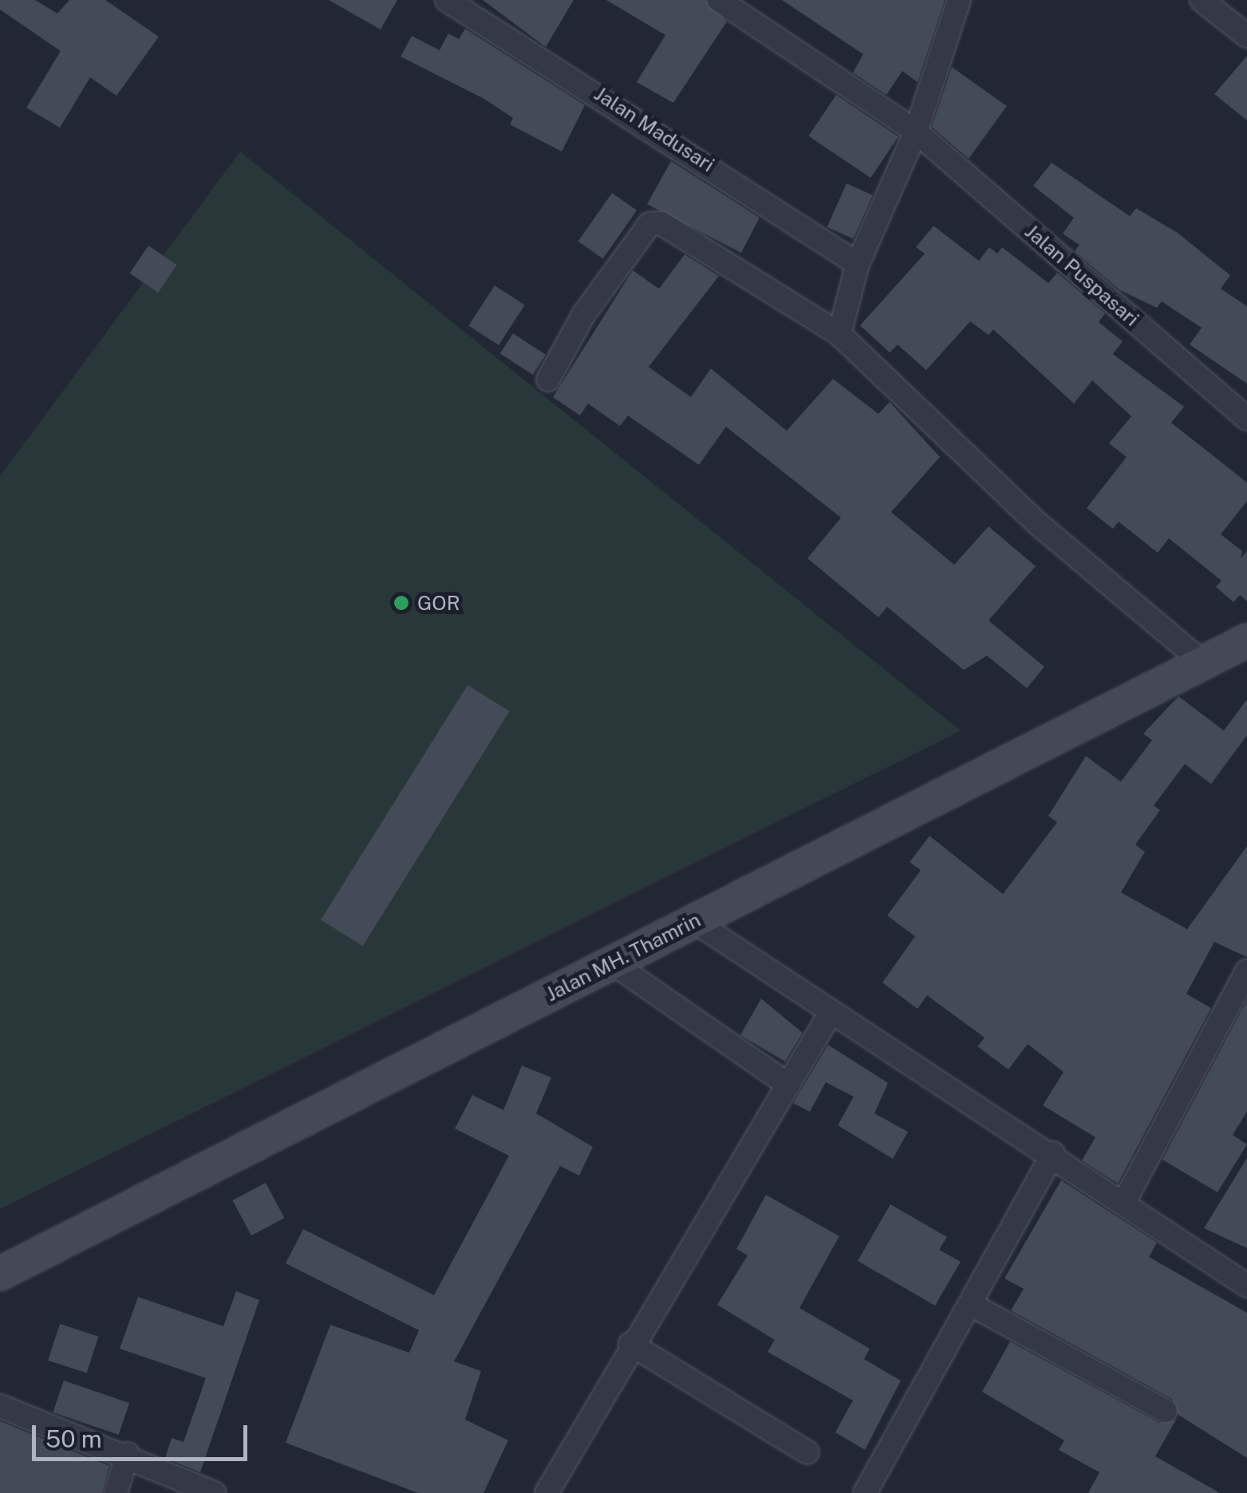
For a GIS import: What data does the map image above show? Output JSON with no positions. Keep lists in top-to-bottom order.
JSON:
{
  "streets": {
    "main road": ["Jalan MH. Thamrin"],
    "street": ["Jalan Madusari", "Jalan Puspasari"]
  },
  "places": ["GOR"],
  "scale_bar": "50 m"
}
